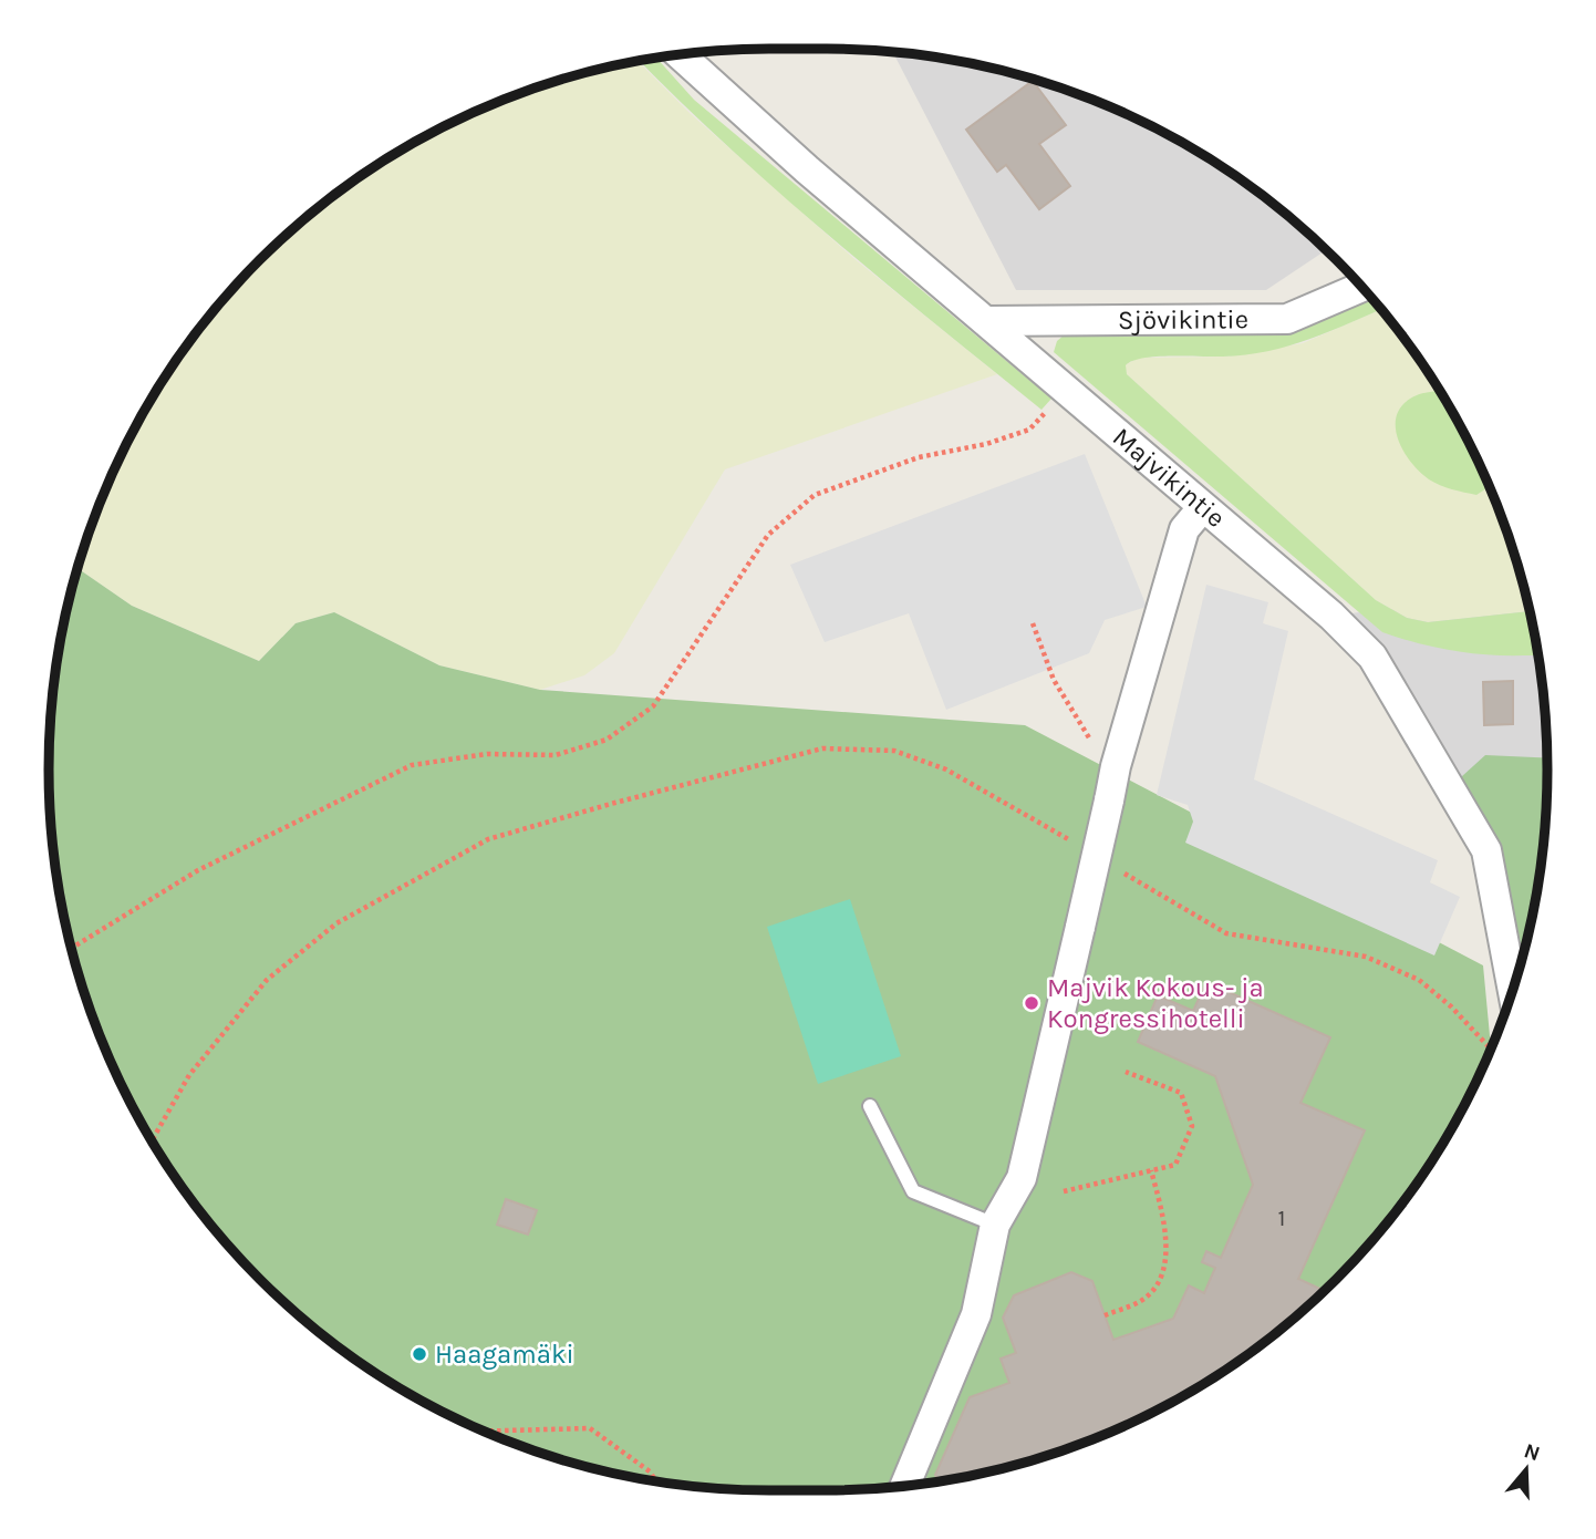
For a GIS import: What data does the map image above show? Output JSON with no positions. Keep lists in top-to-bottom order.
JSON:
{
  "streets": {
    "street": ["Sjövikintie", "Majvikintie"]
  },
  "crossings": [
    ["Sjövikintie", "Majvikintie"]
  ],
  "places": ["Majvik Kokous- ja Kongressihotelli", "Haagamäki"],
  "house_numbers": ["1"],
  "north": "top"
}
